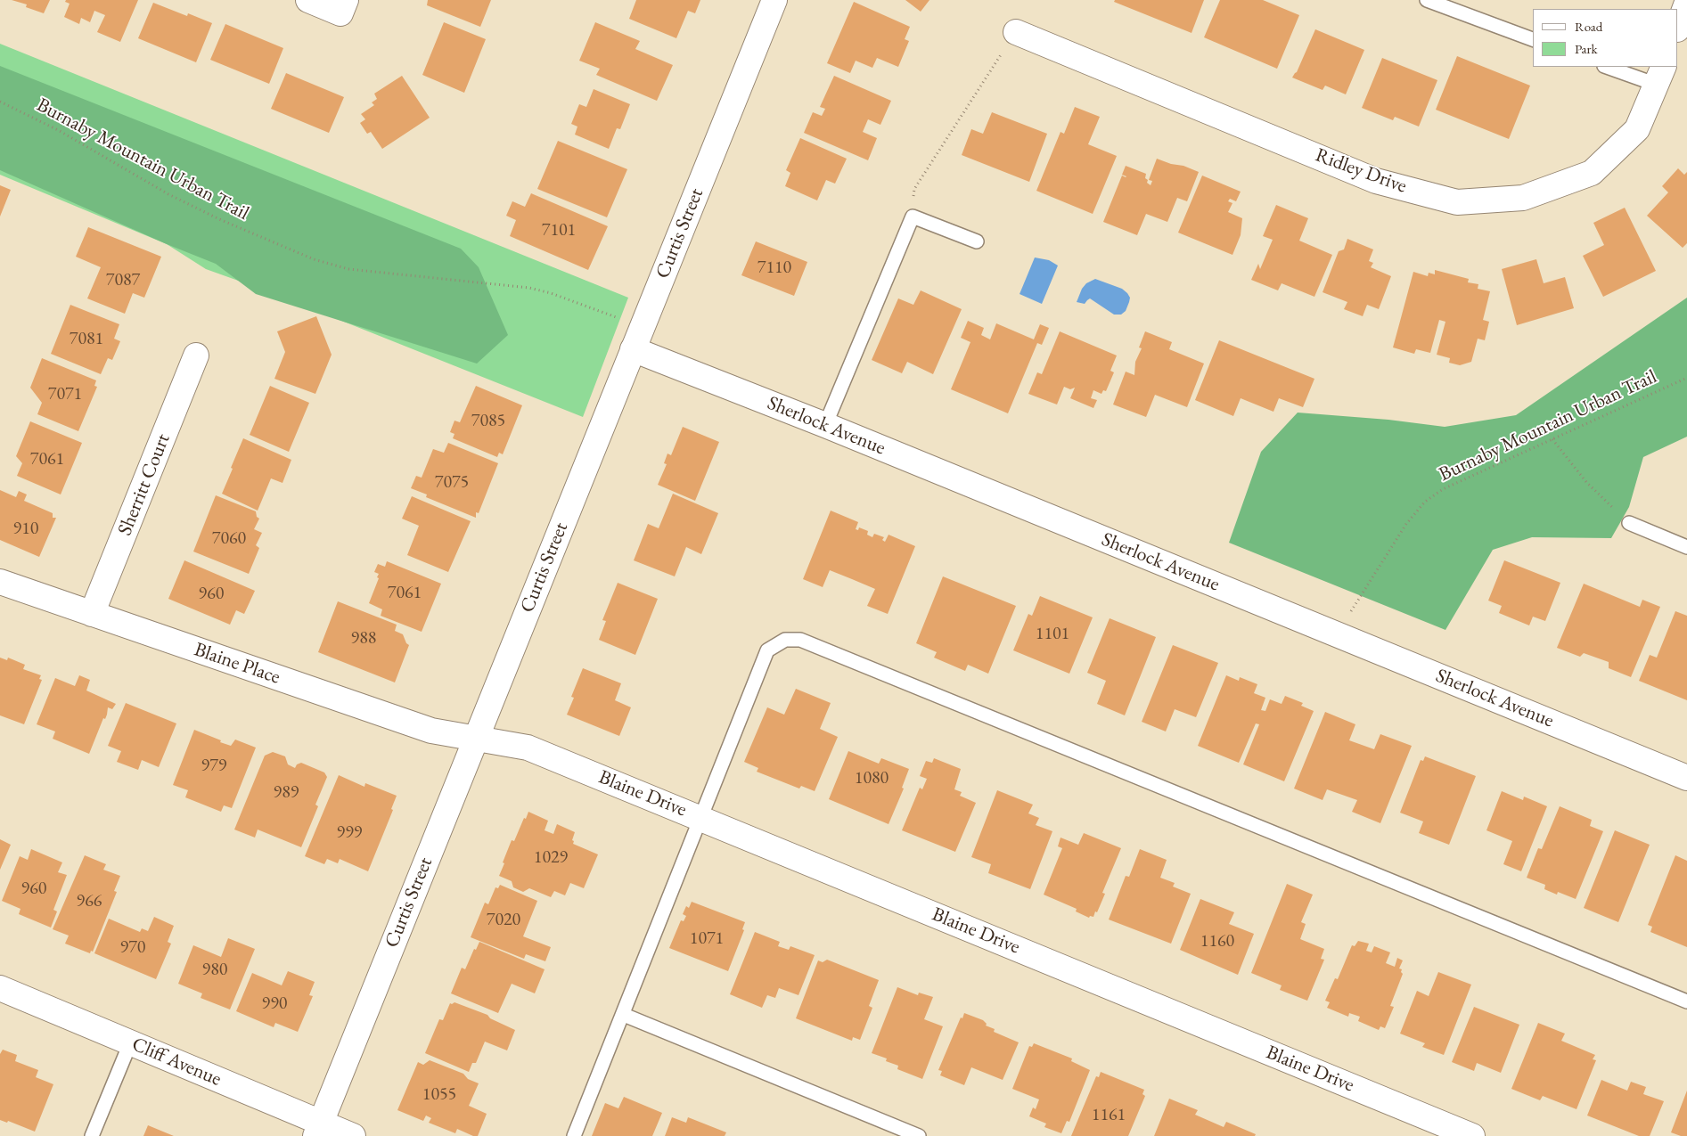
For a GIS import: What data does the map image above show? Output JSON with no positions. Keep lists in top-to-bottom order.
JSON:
{
  "streets": {
    "street": [
      "Ridley Drive",
      "Curtis Street",
      "Sherlock Avenue",
      "Sherritt Court",
      "Blaine Place",
      "Blaine Drive",
      "Cliff Avenue"
    ],
    "path": ["Burnaby Mountain Urban Trail"]
  },
  "crossings": [
    ["Curtis Street", "Sherlock Avenue"],
    ["Curtis Street", "Blaine Place"],
    ["Curtis Street", "Blaine Drive"],
    ["Curtis Street", "Cliff Avenue"],
    ["Sherritt Court", "Blaine Place"],
    ["Blaine Place", "Blaine Drive"]
  ],
  "house_numbers": [
    "7101",
    "7110",
    "7087",
    "7081",
    "7071",
    "7085",
    "7061",
    "7075",
    "910",
    "7060",
    "7061",
    "960",
    "1101",
    "988",
    "979",
    "1080",
    "989",
    "999",
    "1029",
    "960",
    "966",
    "7020",
    "1071",
    "1160",
    "970",
    "980",
    "990",
    "1055",
    "1161"
  ],
  "legend": ["Road", "Park"]
}
